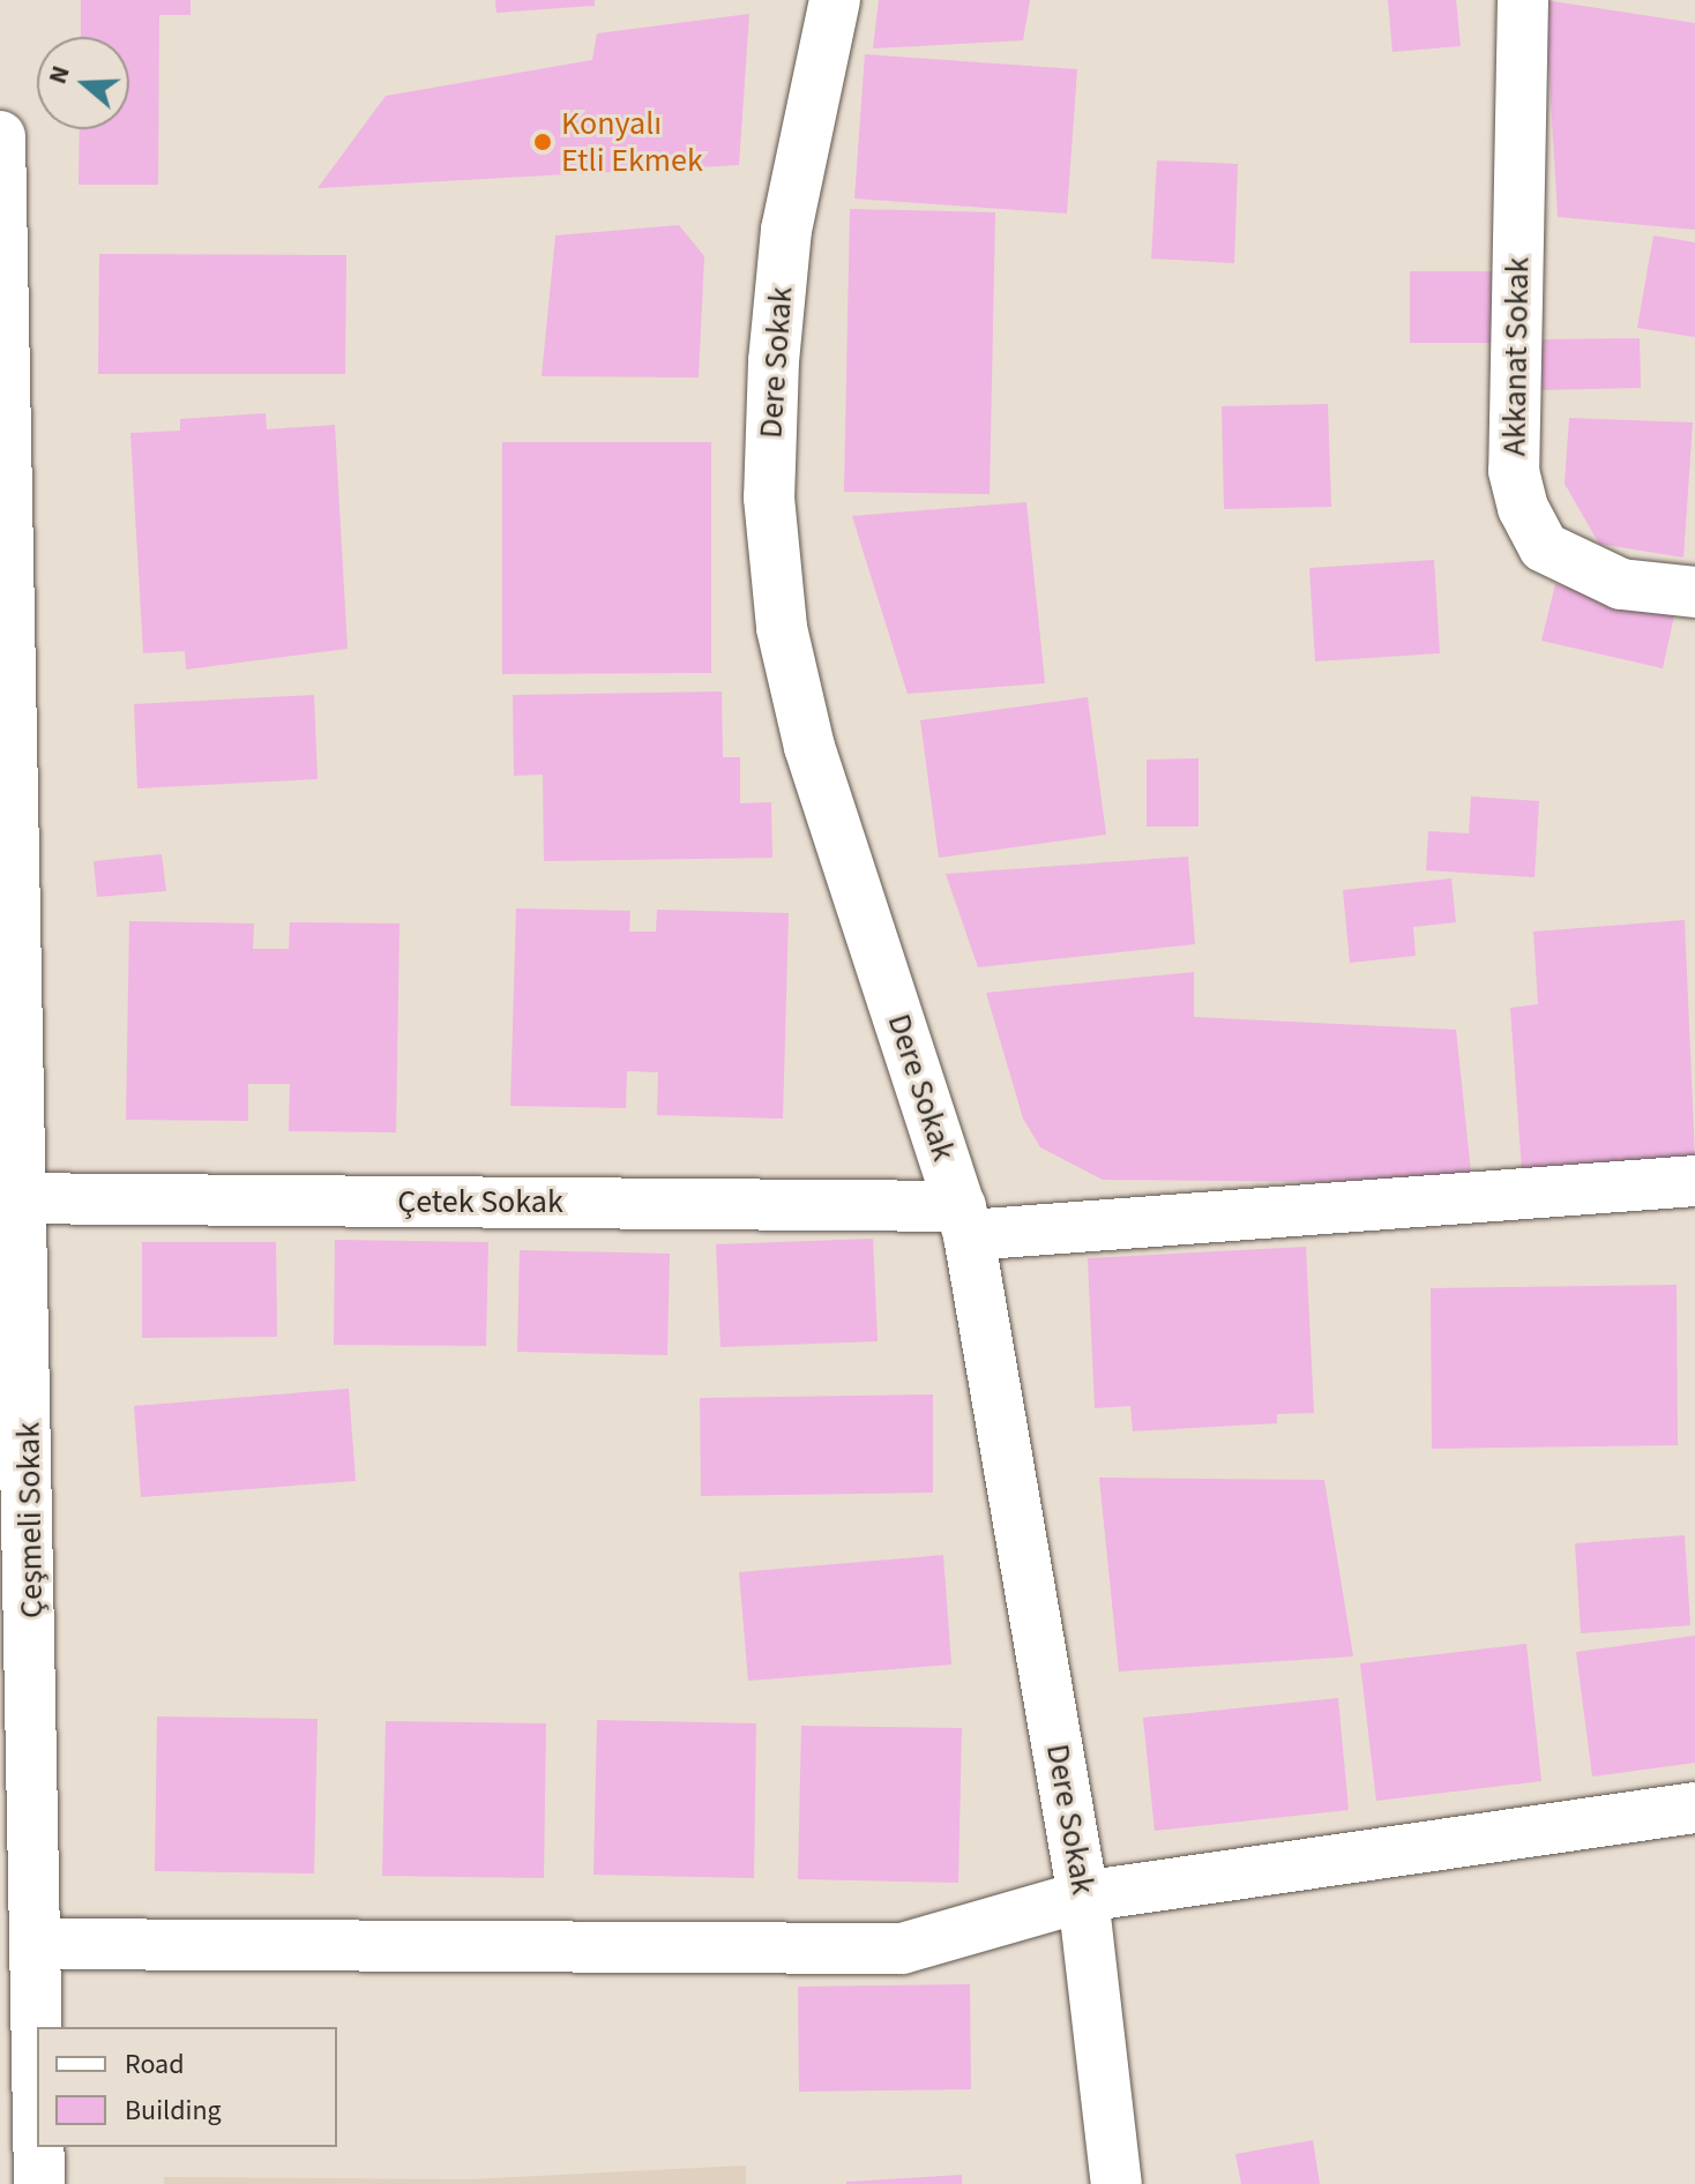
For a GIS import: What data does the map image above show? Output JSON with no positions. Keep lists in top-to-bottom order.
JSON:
{
  "streets": {
    "street": [
      "Akkanat Sokak",
      "Dere Sokak",
      "Çetek Sokak",
      "Çeşmeli Sokak"
    ]
  },
  "crossings": [
    ["Dere Sokak", "Çetek Sokak"],
    ["Çetek Sokak", "Çeşmeli Sokak"]
  ],
  "places": ["Konyalı Etli Ekmek"],
  "legend": ["Road", "Building"],
  "north": "left"
}
